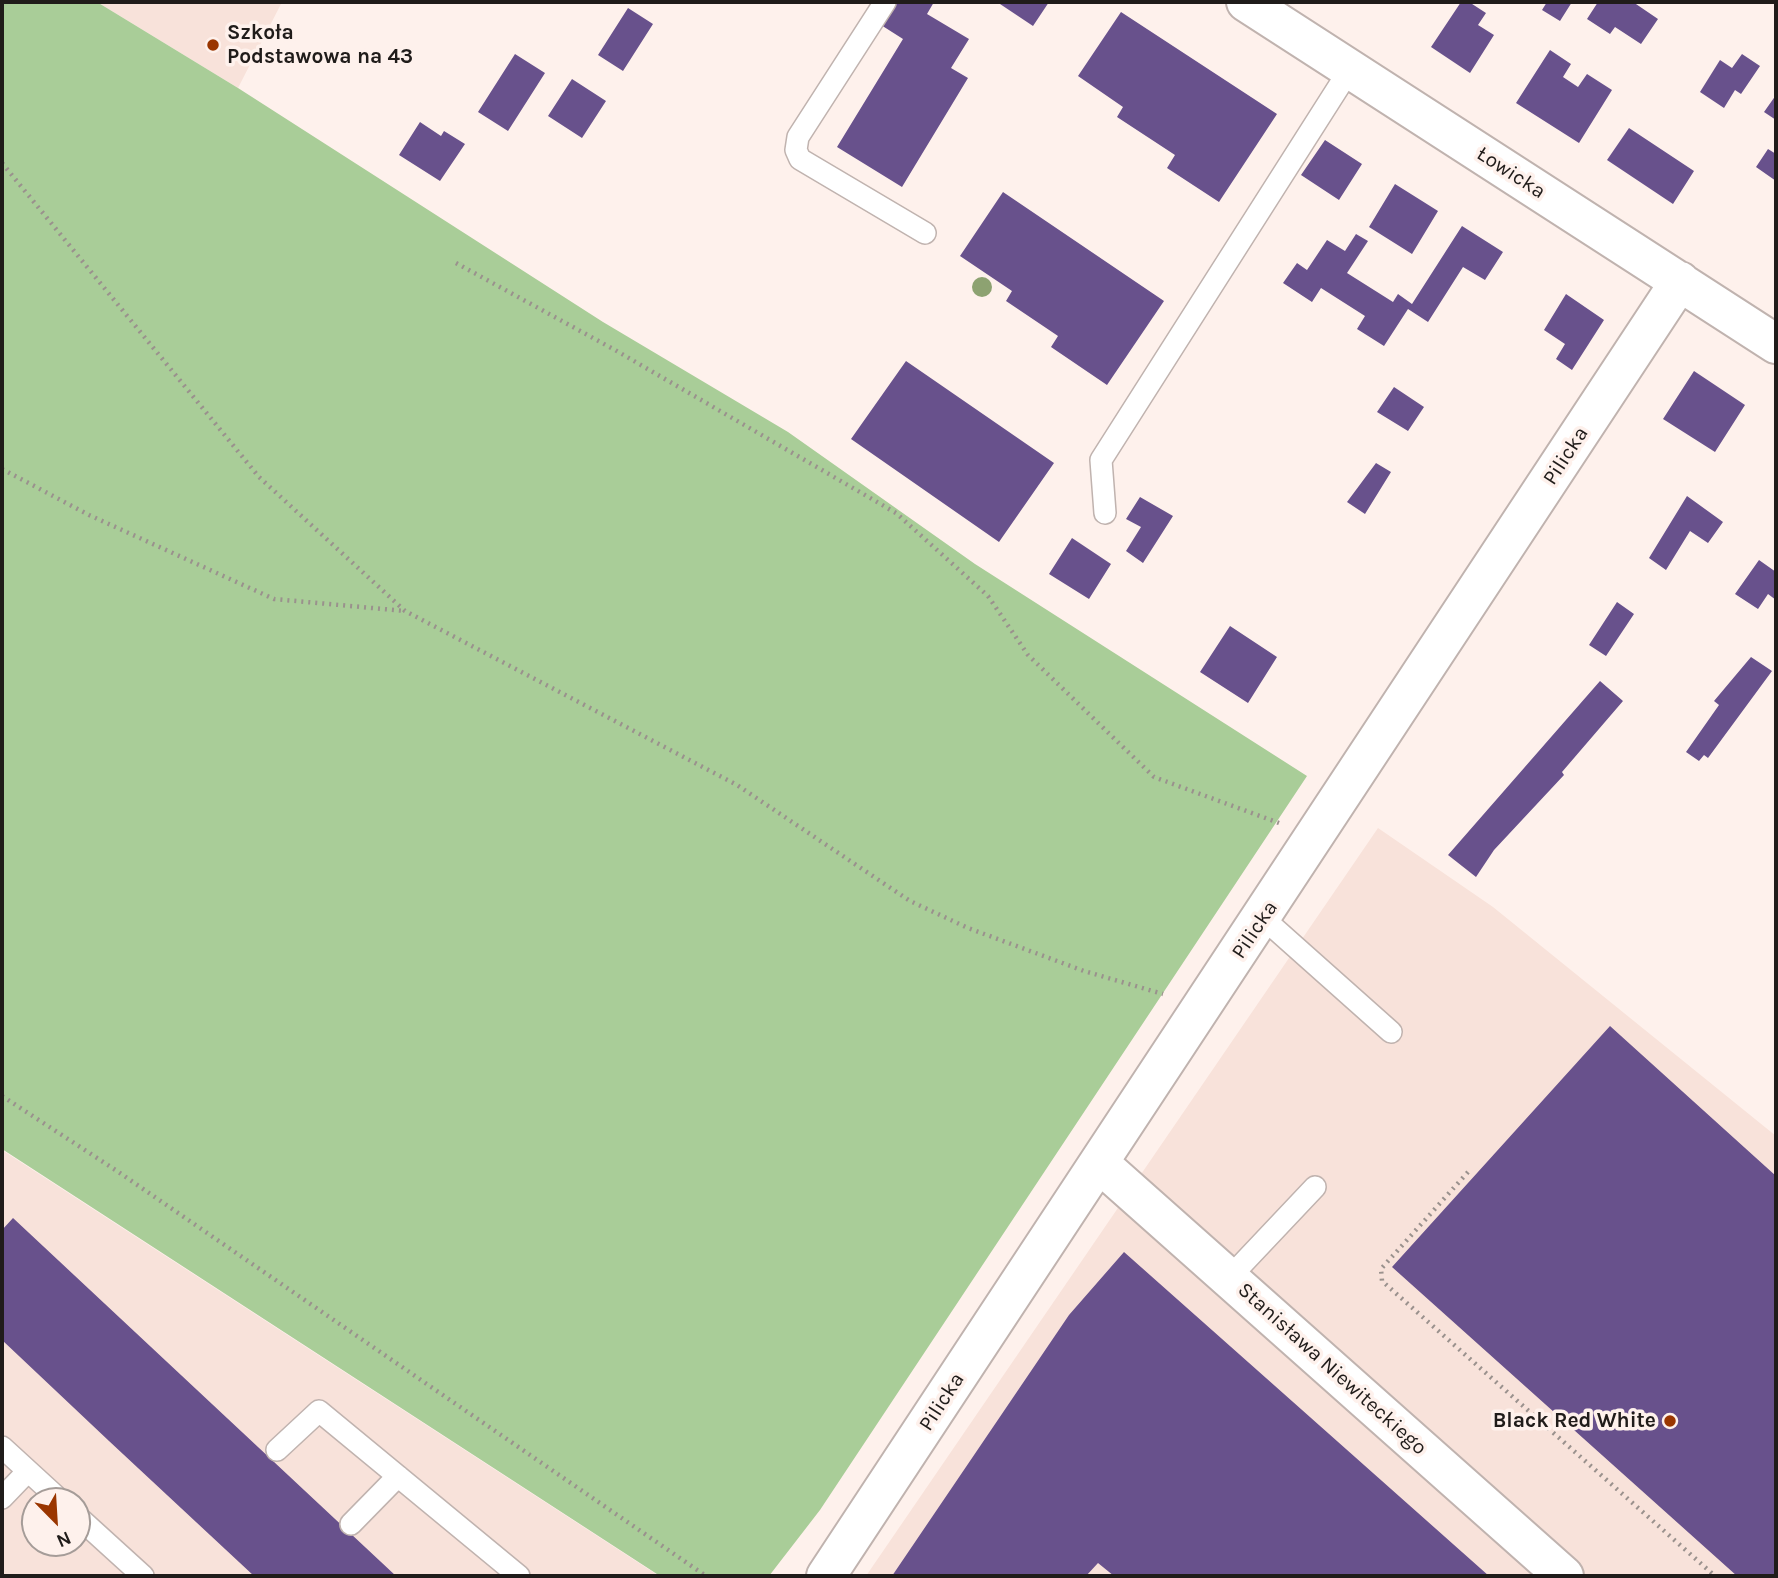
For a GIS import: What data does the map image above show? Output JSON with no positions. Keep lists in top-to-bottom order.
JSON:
{
  "streets": {
    "street": ["Łowicka", "Pilicka", "Stanisława Niewiteckiego"]
  },
  "crossings": [
    ["Łowicka", "Pilicka"],
    ["Pilicka", "Stanisława Niewiteckiego"]
  ],
  "places": ["Szkoła Podstawowa na 43", "Black Red White"],
  "north": "bottom right"
}
